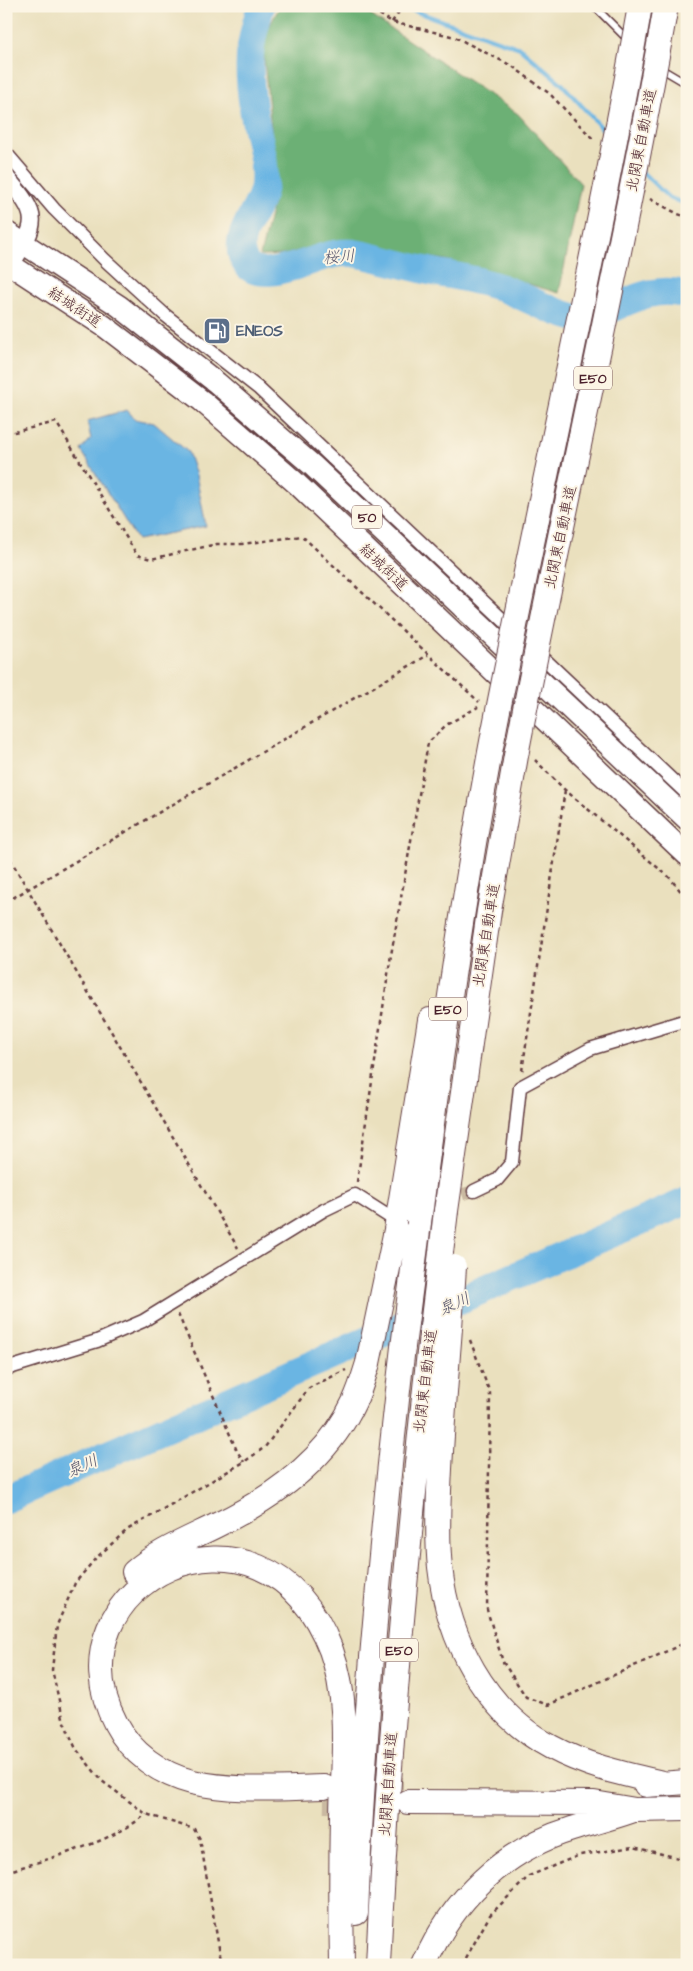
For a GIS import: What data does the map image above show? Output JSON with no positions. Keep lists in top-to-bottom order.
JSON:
{
  "streets": {
    "highway": [
      "北関東自動車道",
      "結城街道",
      "E50",
      "50"
    ]
  },
  "crossings": [
    ["結城街道", "50"]
  ],
  "water": ["桜川", "泉川"],
  "places": {
    "fuel station": ["ENEOS"]
  }
}
